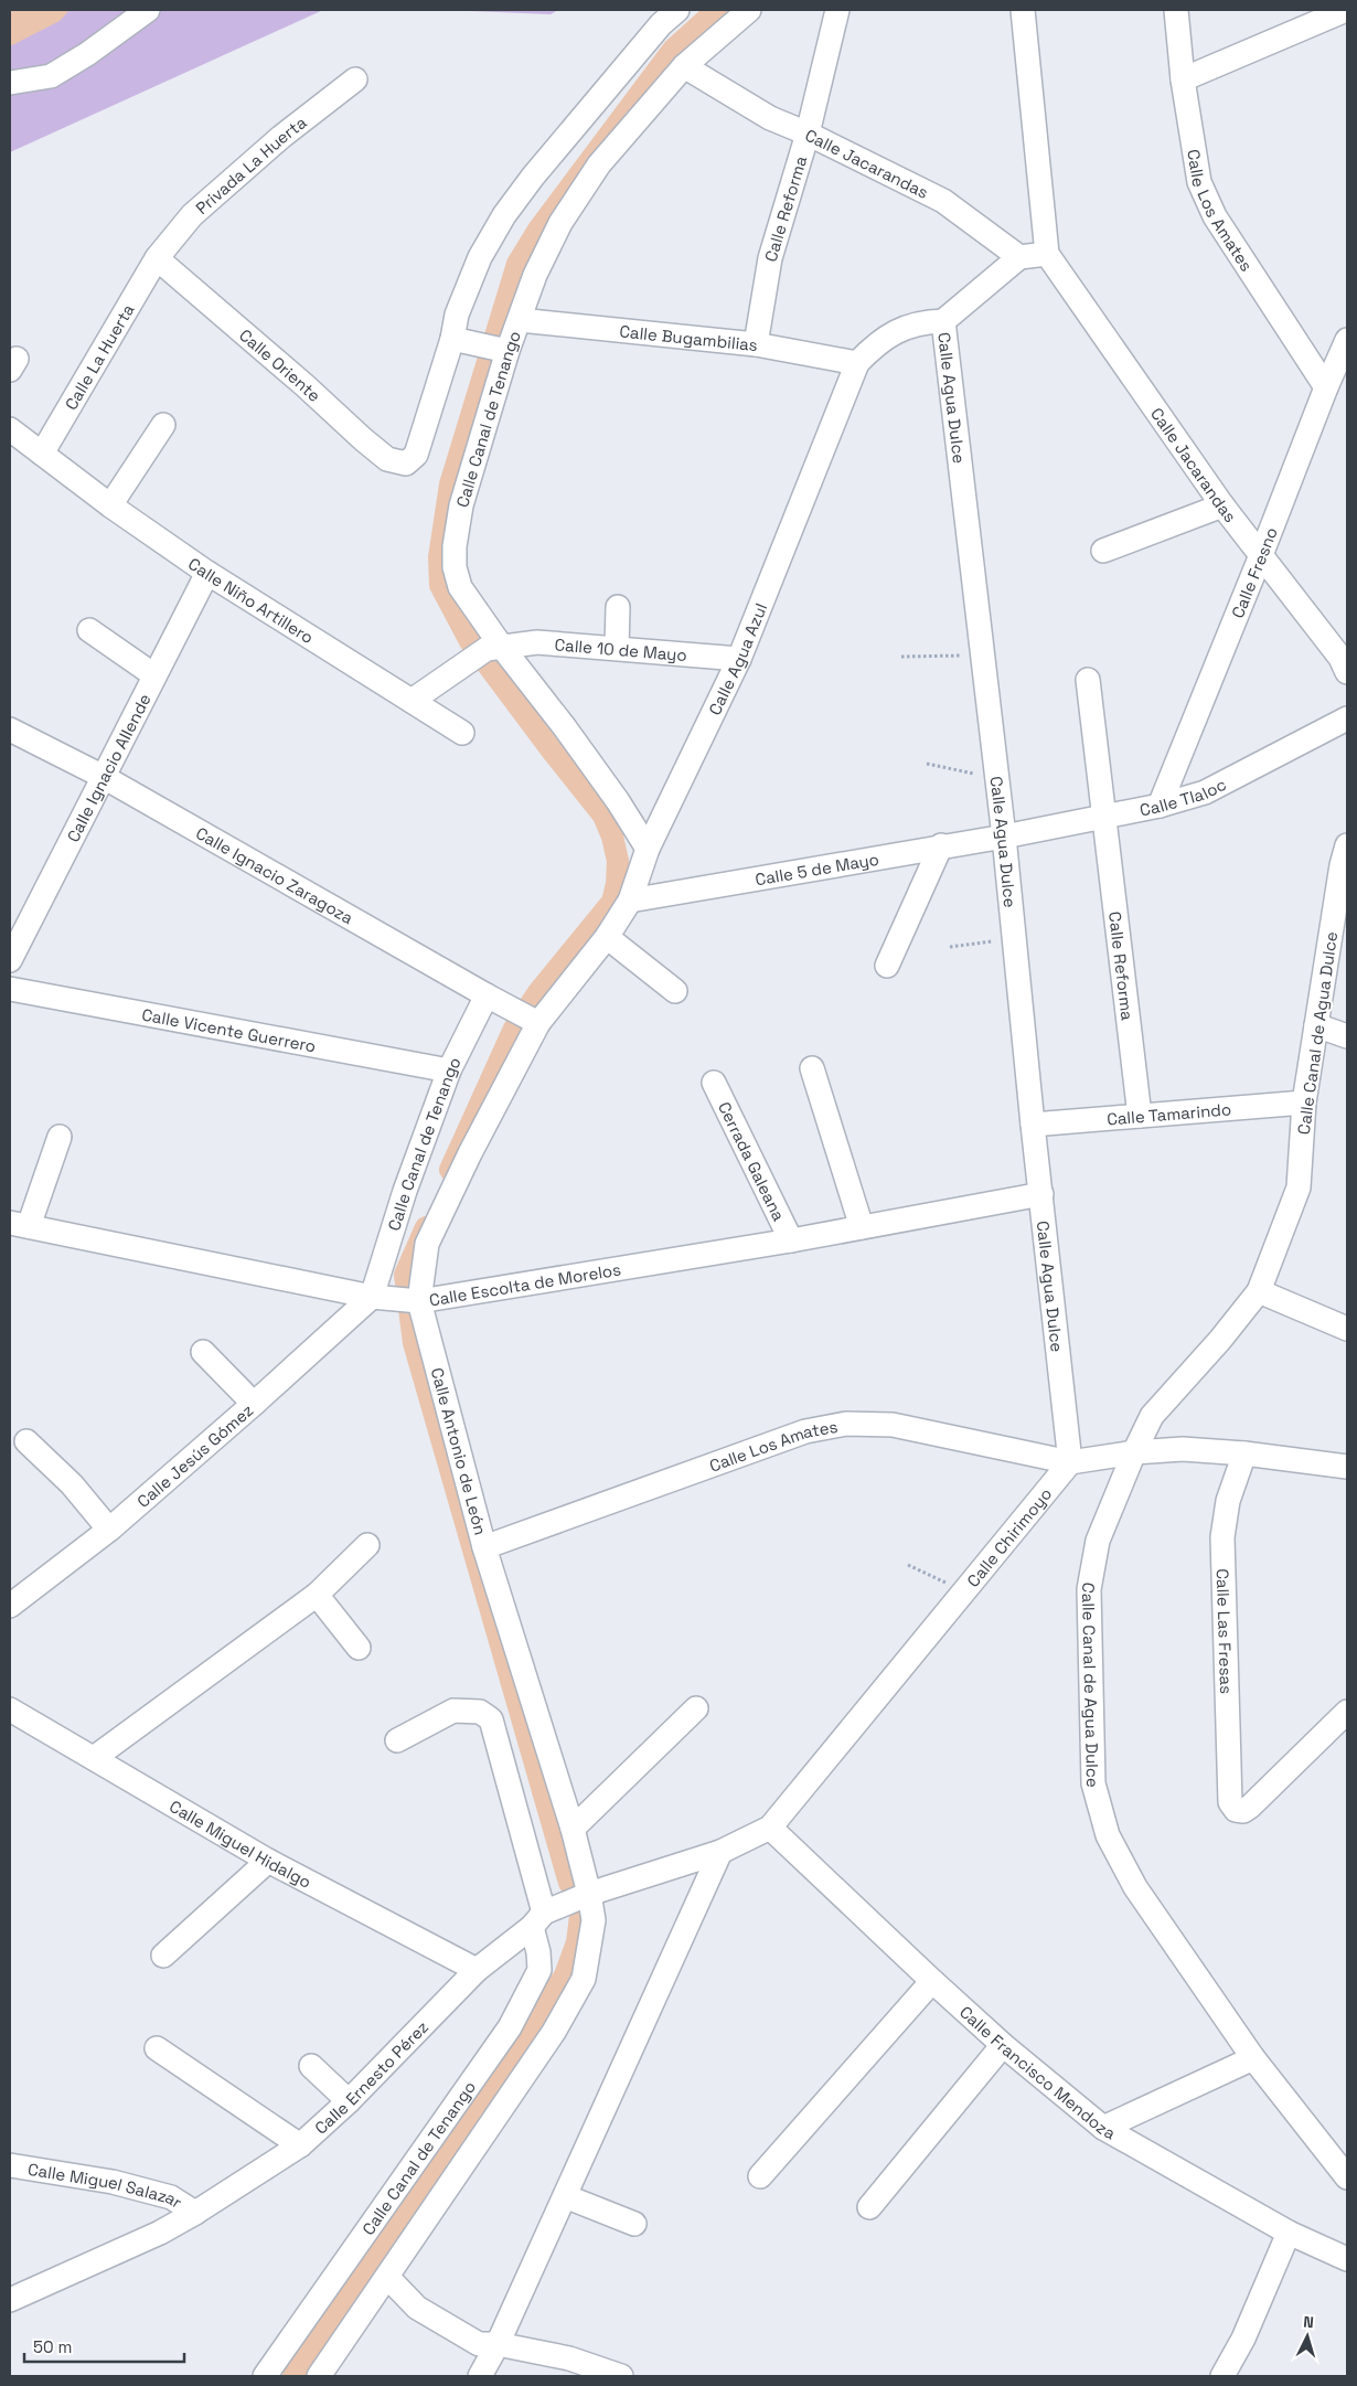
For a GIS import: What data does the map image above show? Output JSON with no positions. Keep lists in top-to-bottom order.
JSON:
{
  "streets": {
    "street": [
      "Calle Jacarandas",
      "Privada La Huerta",
      "Calle Reforma",
      "Calle Los Amates",
      "Calle Bugambilias",
      "Calle La Huerta",
      "Calle Oriente",
      "Calle Agua Dulce",
      "Calle Canal de Tenango",
      "Calle Fresno",
      "Calle Niño Artillero",
      "Calle 10 de Mayo",
      "Calle Agua Azul",
      "Calle Ignacio Allende",
      "Calle Tlaloc",
      "Calle 5 de Mayo",
      "Calle Ignacio Zaragoza",
      "Calle Vicente Guerrero",
      "Calle Canal de Agua Dulce",
      "Calle Tamarindo",
      "Cerrada Galeana",
      "Calle Escolta de Morelos",
      "Calle Antonio de León",
      "Calle Jesús Gómez",
      "Calle Chirimoyo",
      "Calle Las Fresas",
      "Calle Miguel Hidalgo",
      "Calle Francisco Mendoza",
      "Calle Ernesto Pérez",
      "Calle Miguel Salazar"
    ]
  },
  "crossings": [
    ["Calle Jacarandas", "Calle Reforma"],
    ["Calle Jacarandas", "Calle Agua Dulce"],
    ["Calle Jacarandas", "Calle Canal de Tenango"],
    ["Calle Jacarandas", "Calle Fresno"],
    ["Privada La Huerta", "Calle La Huerta"],
    ["Privada La Huerta", "Calle Oriente"],
    ["Calle Reforma", "Calle Bugambilias"],
    ["Calle Reforma", "Calle Tlaloc"],
    ["Calle Reforma", "Calle Tamarindo"],
    ["Calle Los Amates", "Calle Agua Dulce"],
    ["Calle Los Amates", "Calle Fresno"],
    ["Calle Los Amates", "Calle Antonio de León"],
    ["Calle Los Amates", "Calle Chirimoyo"],
    ["Calle Bugambilias", "Calle Canal de Tenango"],
    ["Calle Bugambilias", "Calle Agua Azul"],
    ["Calle La Huerta", "Calle Oriente"],
    ["Calle La Huerta", "Calle Niño Artillero"],
    ["Calle Oriente", "Calle Canal de Tenango"],
    ["Calle Agua Dulce", "Calle Agua Azul"],
    ["Calle Agua Dulce", "Calle Tlaloc"],
    ["Calle Agua Dulce", "Calle 5 de Mayo"],
    ["Calle Agua Dulce", "Calle Tamarindo"],
    ["Calle Agua Dulce", "Calle Escolta de Morelos"],
    ["Calle Agua Dulce", "Calle Chirimoyo"],
    ["Calle Canal de Tenango", "Calle 10 de Mayo"],
    ["Calle Canal de Tenango", "Calle Agua Azul"],
    ["Calle Canal de Tenango", "Calle Ignacio Zaragoza"],
    ["Calle Canal de Tenango", "Calle Vicente Guerrero"],
    ["Calle Canal de Tenango", "Calle Escolta de Morelos"],
    ["Calle Canal de Tenango", "Calle Antonio de León"],
    ["Calle Canal de Tenango", "Calle Jesús Gómez"],
    ["Calle Canal de Tenango", "Calle Ernesto Pérez"],
    ["Calle Fresno", "Calle Tlaloc"],
    ["Calle Niño Artillero", "Calle Ignacio Allende"],
    ["Calle 10 de Mayo", "Calle Agua Azul"],
    ["Calle Agua Azul", "Calle 5 de Mayo"],
    ["Calle Agua Azul", "Calle Ignacio Zaragoza"],
    ["Calle Agua Azul", "Calle Antonio de León"],
    ["Calle Ignacio Allende", "Calle Ignacio Zaragoza"],
    ["Calle Tlaloc", "Calle 5 de Mayo"],
    ["Calle Ignacio Zaragoza", "Calle Antonio de León"],
    ["Calle Canal de Agua Dulce", "Calle Tamarindo"],
    ["Cerrada Galeana", "Calle Escolta de Morelos"],
    ["Calle Escolta de Morelos", "Calle Antonio de León"],
    ["Calle Escolta de Morelos", "Calle Jesús Gómez"],
    ["Calle Antonio de León", "Calle Ernesto Pérez"],
    ["Calle Chirimoyo", "Calle Francisco Mendoza"],
    ["Calle Chirimoyo", "Calle Ernesto Pérez"],
    ["Calle Miguel Hidalgo", "Calle Ernesto Pérez"],
    ["Calle Francisco Mendoza", "Calle Ernesto Pérez"],
    ["Calle Ernesto Pérez", "Calle Miguel Salazar"]
  ],
  "scale_bar": "50 m",
  "north": "top"
}
